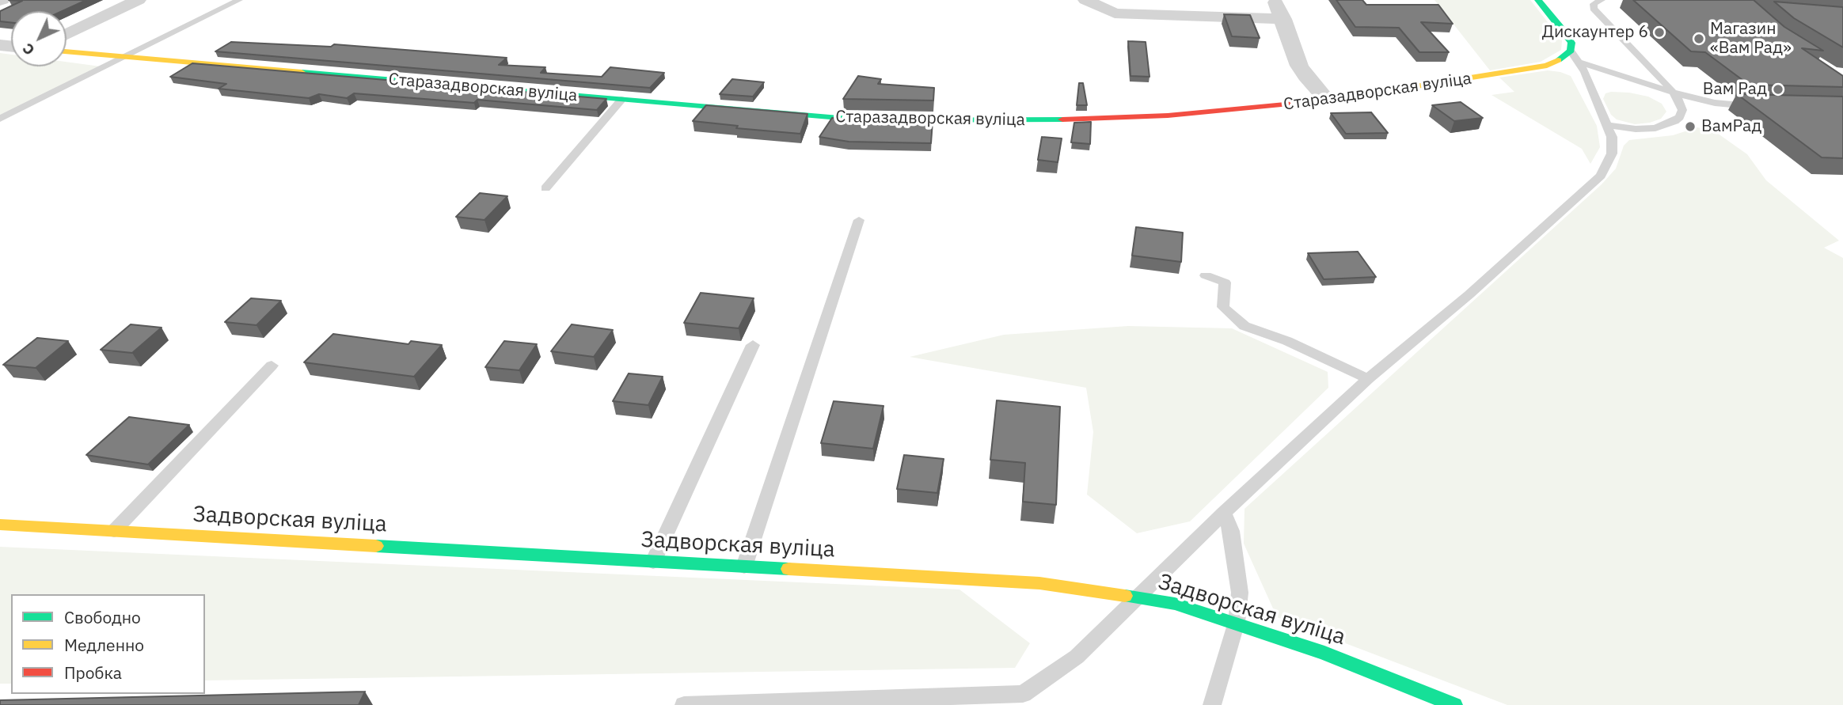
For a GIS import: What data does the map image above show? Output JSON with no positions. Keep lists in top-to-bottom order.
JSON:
{
  "streets": {
    "street": ["Старазадворская вуліца", "Задворская вуліца"]
  },
  "places": [
    "Дискаунтер 6",
    "Магазин «Вам Рад»",
    "Вам Рад",
    "ВамРад"
  ],
  "legend": ["Свободно", "Медленно", "Пробка"],
  "north": "bottom left"
}
